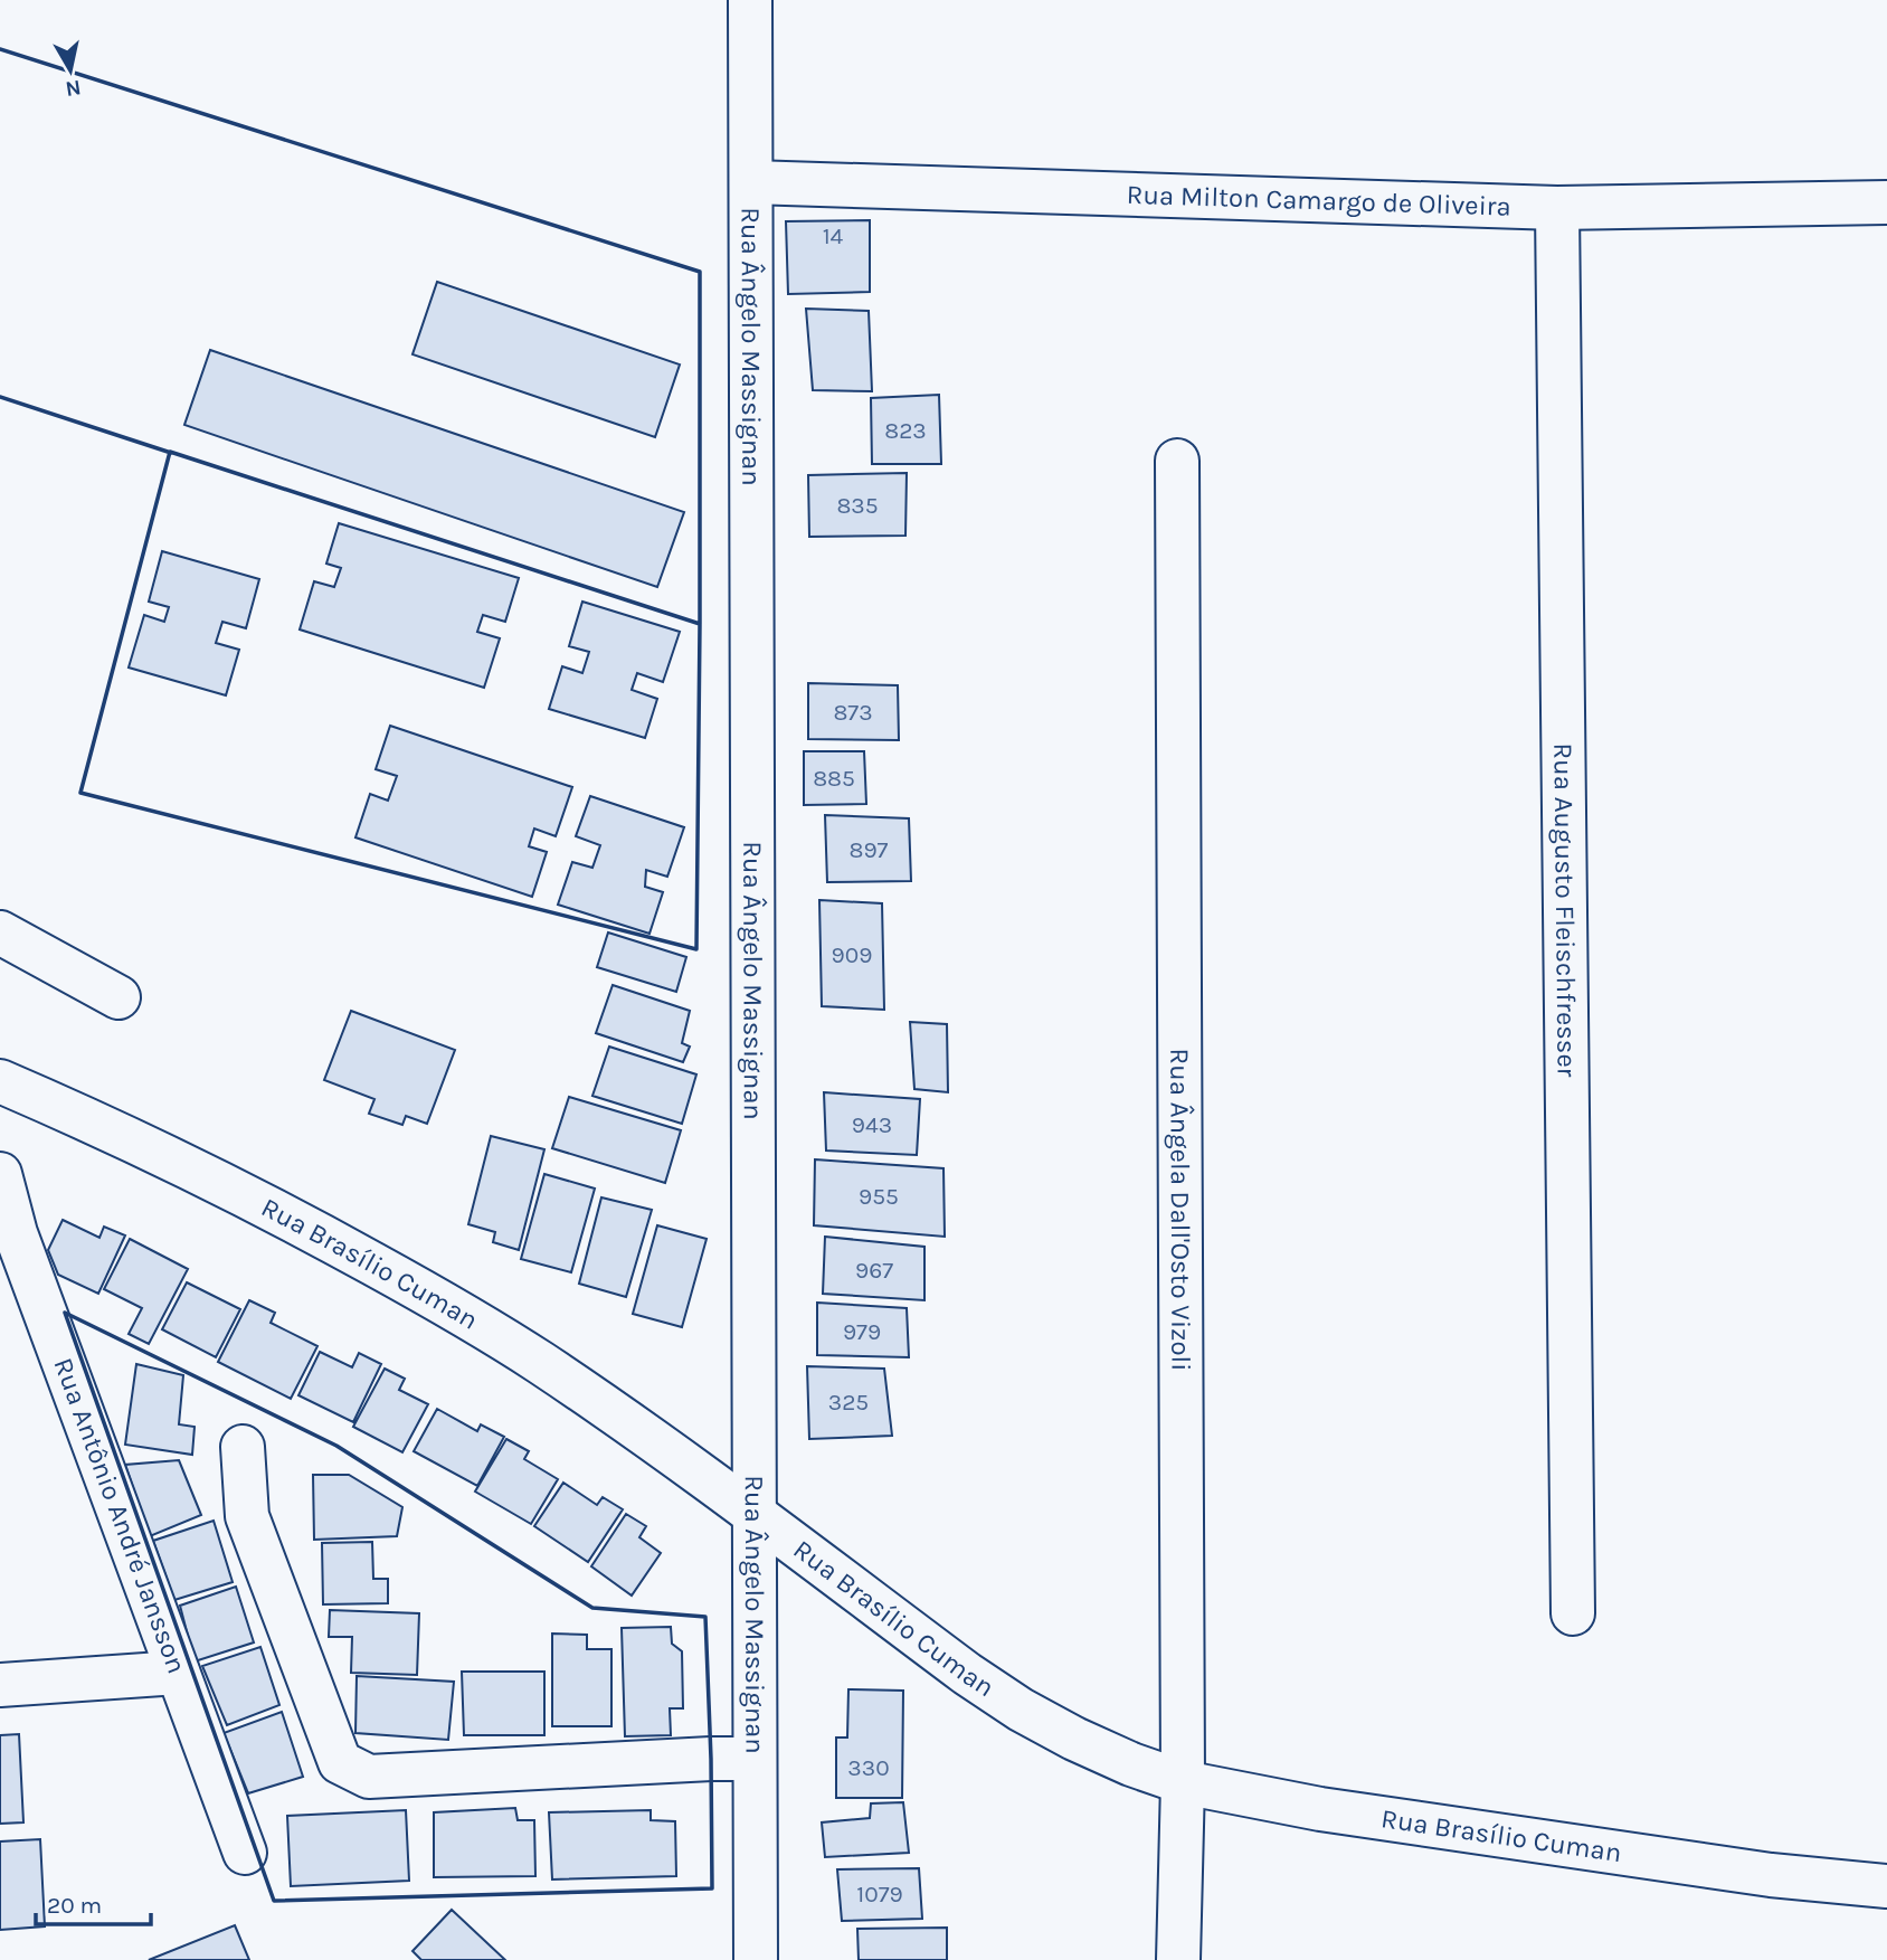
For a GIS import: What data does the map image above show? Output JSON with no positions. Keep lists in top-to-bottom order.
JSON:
{
  "streets": {
    "street": [
      "Rua Milton Camargo de Oliveira",
      "Rua Ângelo Massignan",
      "Rua Augusto Fleischfresser",
      "Rua Ângela Dall'Osto Vizoli",
      "Rua Brasílio Cuman",
      "Rua Antônio André Jansson"
    ]
  },
  "crossings": [
    ["Rua Milton Camargo de Oliveira", "Rua Ângelo Massignan"],
    ["Rua Milton Camargo de Oliveira", "Rua Augusto Fleischfresser"],
    ["Rua Ângelo Massignan", "Rua Brasílio Cuman"],
    ["Rua Ângela Dall'Osto Vizoli", "Rua Brasílio Cuman"]
  ],
  "house_numbers": [
    "14",
    "823",
    "835",
    "873",
    "885",
    "897",
    "909",
    "943",
    "955",
    "967",
    "979",
    "325",
    "330",
    "1079"
  ],
  "scale_bar": "20 m",
  "north": "bottom"
}
